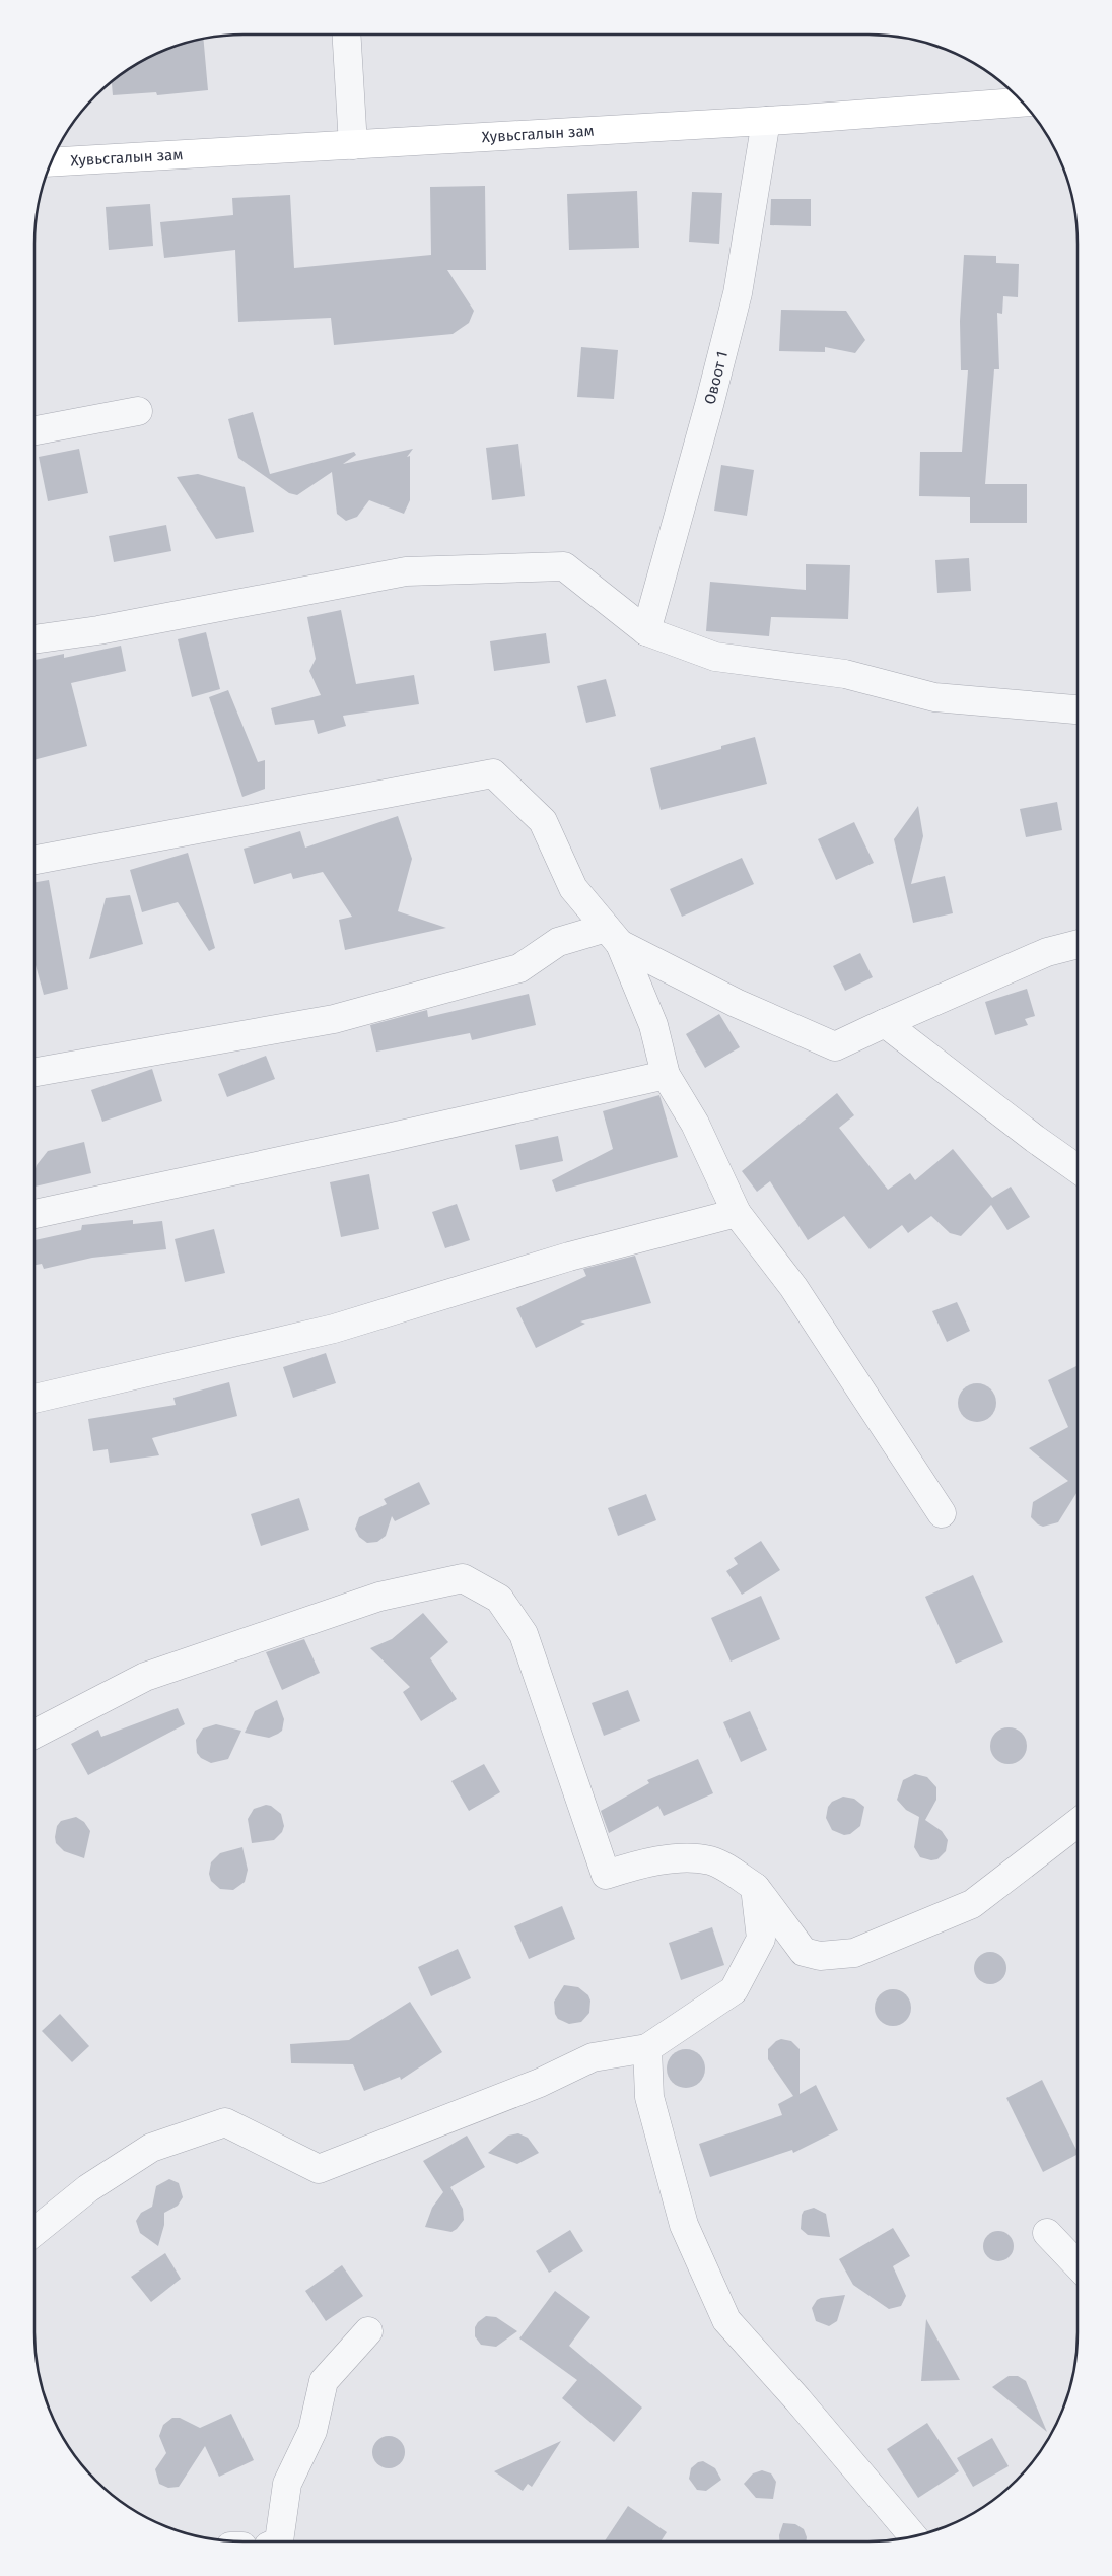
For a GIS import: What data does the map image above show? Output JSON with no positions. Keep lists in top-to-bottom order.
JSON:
{
  "streets": {
    "main road": ["Хувьсгалын зам"],
    "street": ["Овоот 1"]
  },
  "crossings": [
    ["Хувьсгалын зам", "Овоот 1"]
  ]
}
